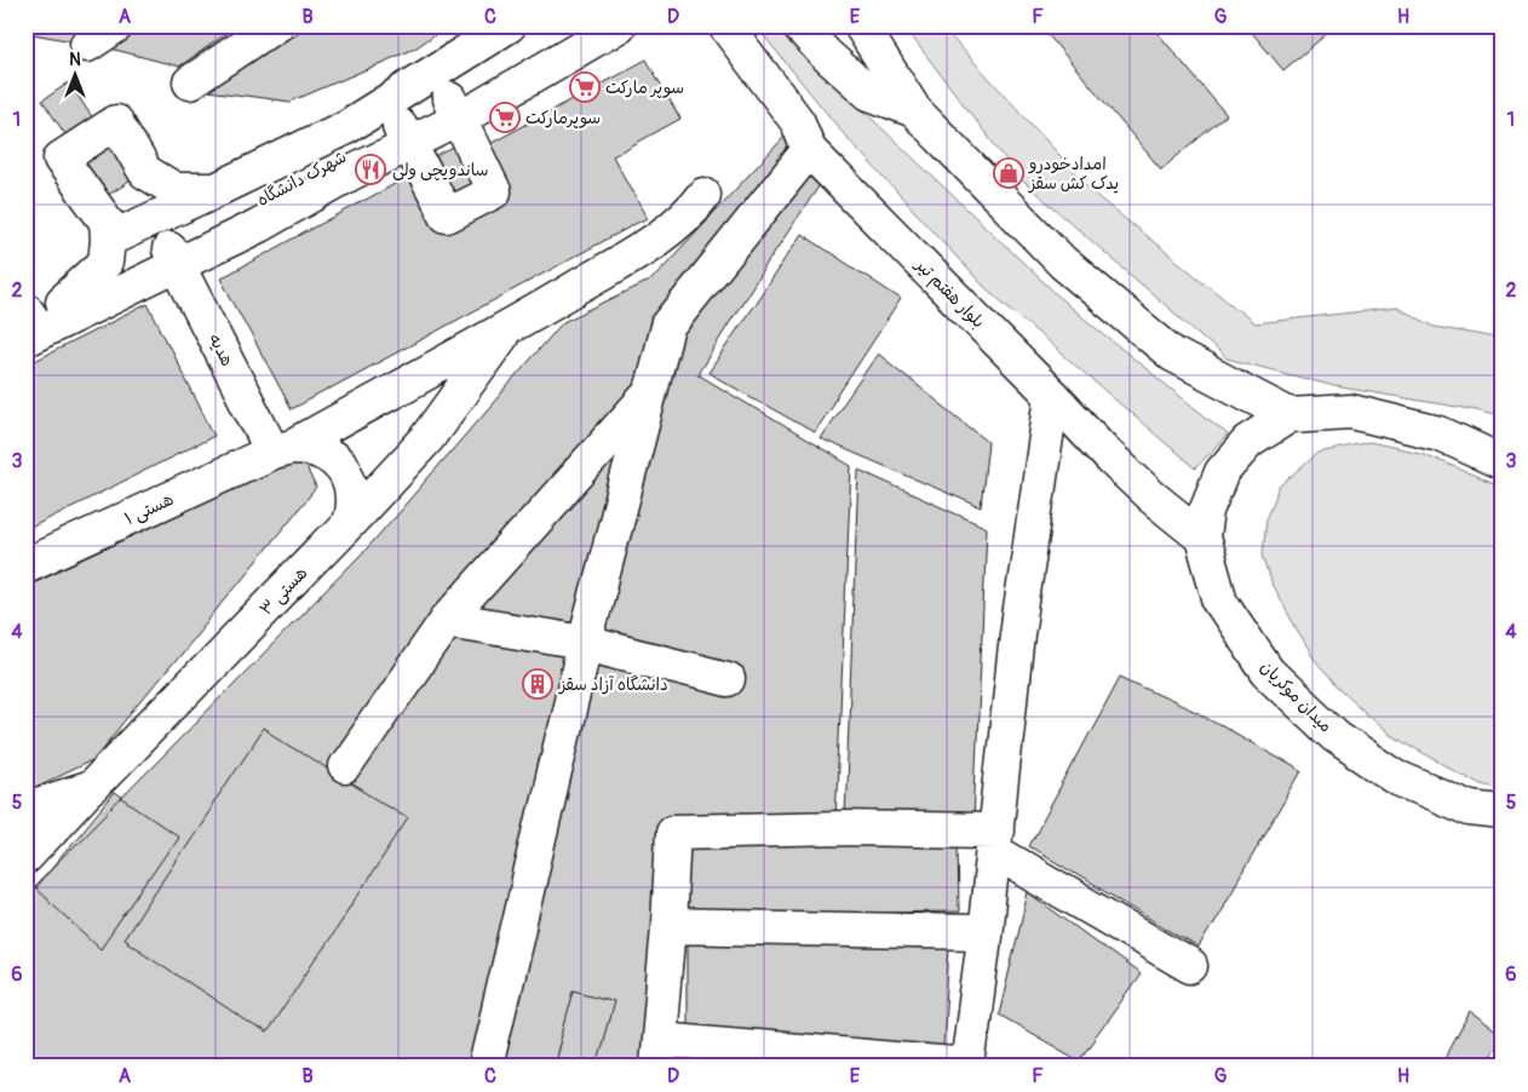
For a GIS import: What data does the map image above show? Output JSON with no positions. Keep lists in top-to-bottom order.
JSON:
{
  "streets": {
    "main road": [
      "شهرک دانشگاه",
      "بلوار هفتم تیر",
      "هدیه",
      "هستی ۱",
      "هستی ۳",
      "میدان موکریان"
    ]
  },
  "crossings": [
    ["شهرک دانشگاه", "هدیه"],
    ["بلوار هفتم تیر", "میدان موکریان"],
    ["هدیه", "هستی ۱"],
    ["هستی ۱", "هستی ۳"]
  ],
  "places": {
    "supermarket": ["سوپر مارکت", "سوپرمارکت"],
    "restaurant": ["ساندویچی ولی"],
    "shop": ["امدادخودرو یدک کش سقز"],
    "building": ["دانشگاه آزاد سقز"]
  },
  "north": "top",
  "grid": {
    "columns": [
      "A",
      "B",
      "C",
      "D",
      "E",
      "F",
      "G",
      "H"
    ],
    "rows": [
      "1",
      "2",
      "3",
      "4",
      "5",
      "6"
    ]
  }
}
